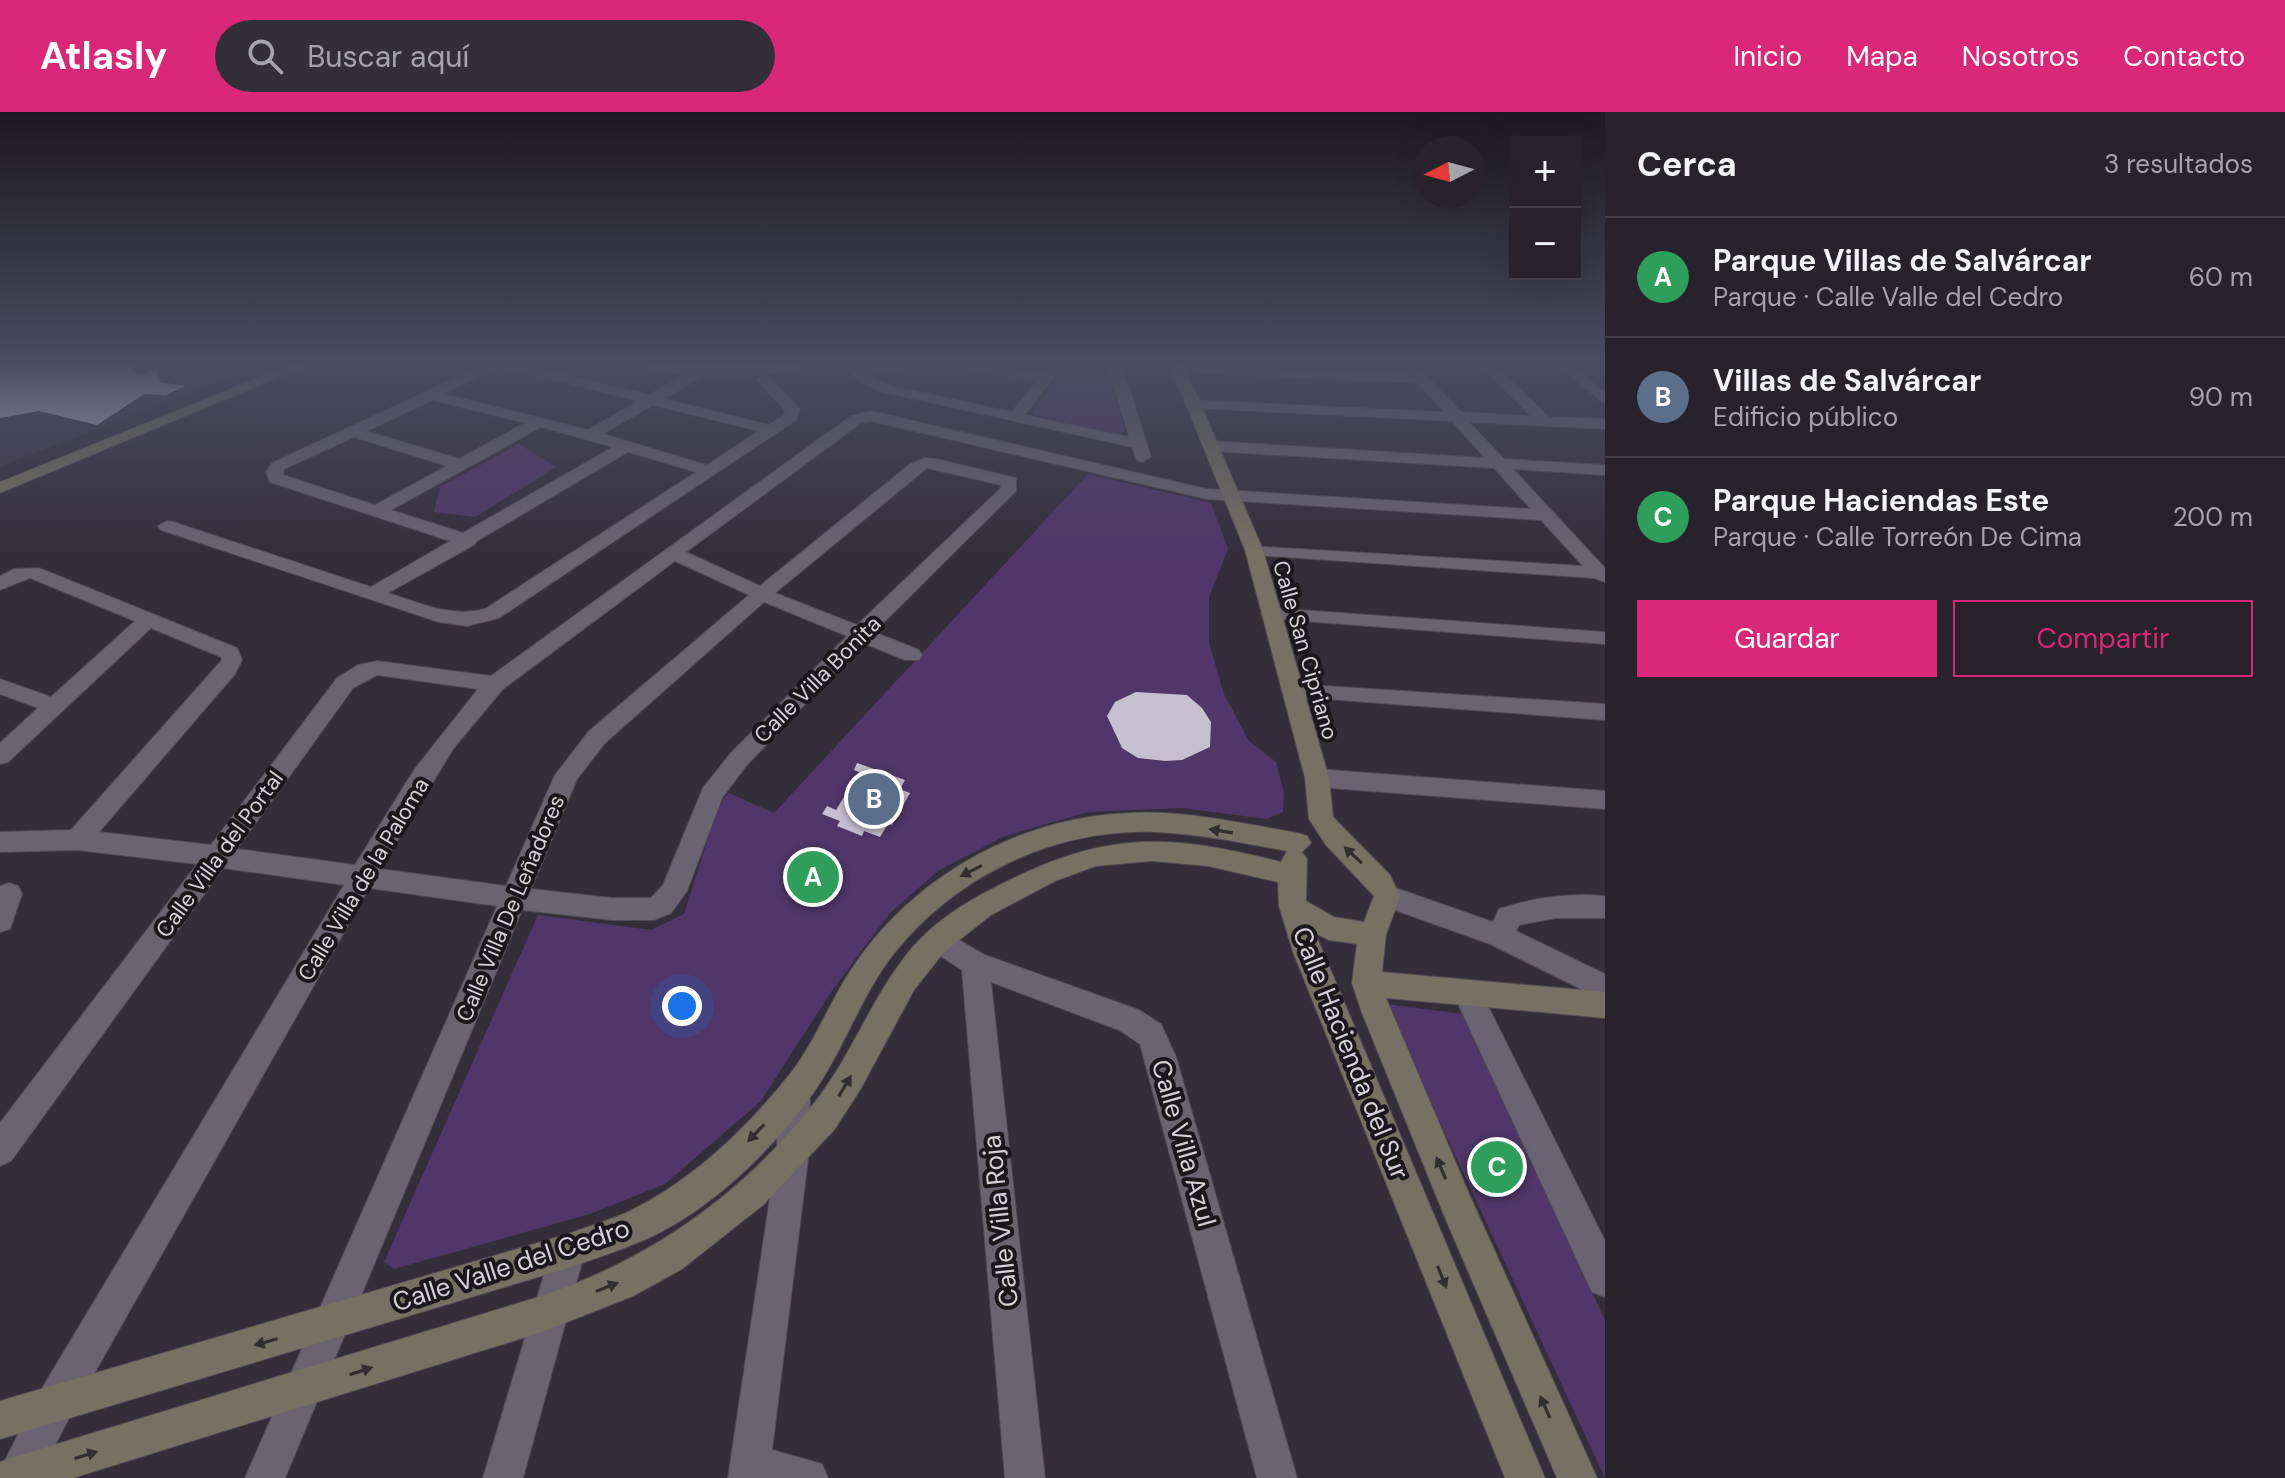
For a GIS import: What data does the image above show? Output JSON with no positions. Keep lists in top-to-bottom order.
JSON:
{
  "streets": {
    "street": [
      "Calle San Cipriano",
      "Calle Villa Bonita",
      "Calle Villa del Portal",
      "Calle Villa de la Paloma",
      "Calle Villa De Leñadores",
      "Calle Hacienda del Sur",
      "Calle Villa Azul",
      "Calle Villa Roja",
      "Calle Valle del Cedro"
    ]
  },
  "crossings": [
    ["Calle San Cipriano", "Calle Villa de la Paloma"],
    ["Calle Villa Bonita", "Calle Villa De Leñadores"],
    ["Calle Villa del Portal", "Calle Villa de la Paloma"],
    ["Calle Villa de la Paloma", "Calle Valle del Cedro"],
    ["Calle Villa De Leñadores", "Calle Valle del Cedro"],
    ["Calle Hacienda del Sur", "Calle Valle del Cedro"],
    ["Calle Villa Azul", "Calle Villa Roja"],
    ["Calle Villa Azul", "Calle Valle del Cedro"]
  ],
  "north": "left",
  "page": {
    "header": "Atlasly",
    "search": "Buscar aquí",
    "nav": [
      "Inicio",
      "Mapa",
      "Nosotros",
      "Contacto"
    ],
    "heading": ["Cerca", "3 resultados"],
    "map_buttons": ["+", "−"],
    "list": [
      {
        "mark": "A",
        "name": "Parque Villas de Salvárcar",
        "note": "Parque · Calle Valle del Cedro",
        "value": "60 m"
      },
      {
        "mark": "B",
        "name": "Villas de Salvárcar",
        "note": "Edificio público",
        "value": "90 m"
      },
      {
        "mark": "C",
        "name": "Parque Haciendas Este",
        "note": "Parque · Calle Torreón De Cima",
        "value": "200 m"
      }
    ],
    "buttons": ["Guardar", "Compartir"],
    "pins": ["B", "A", "C"]
  }
}
